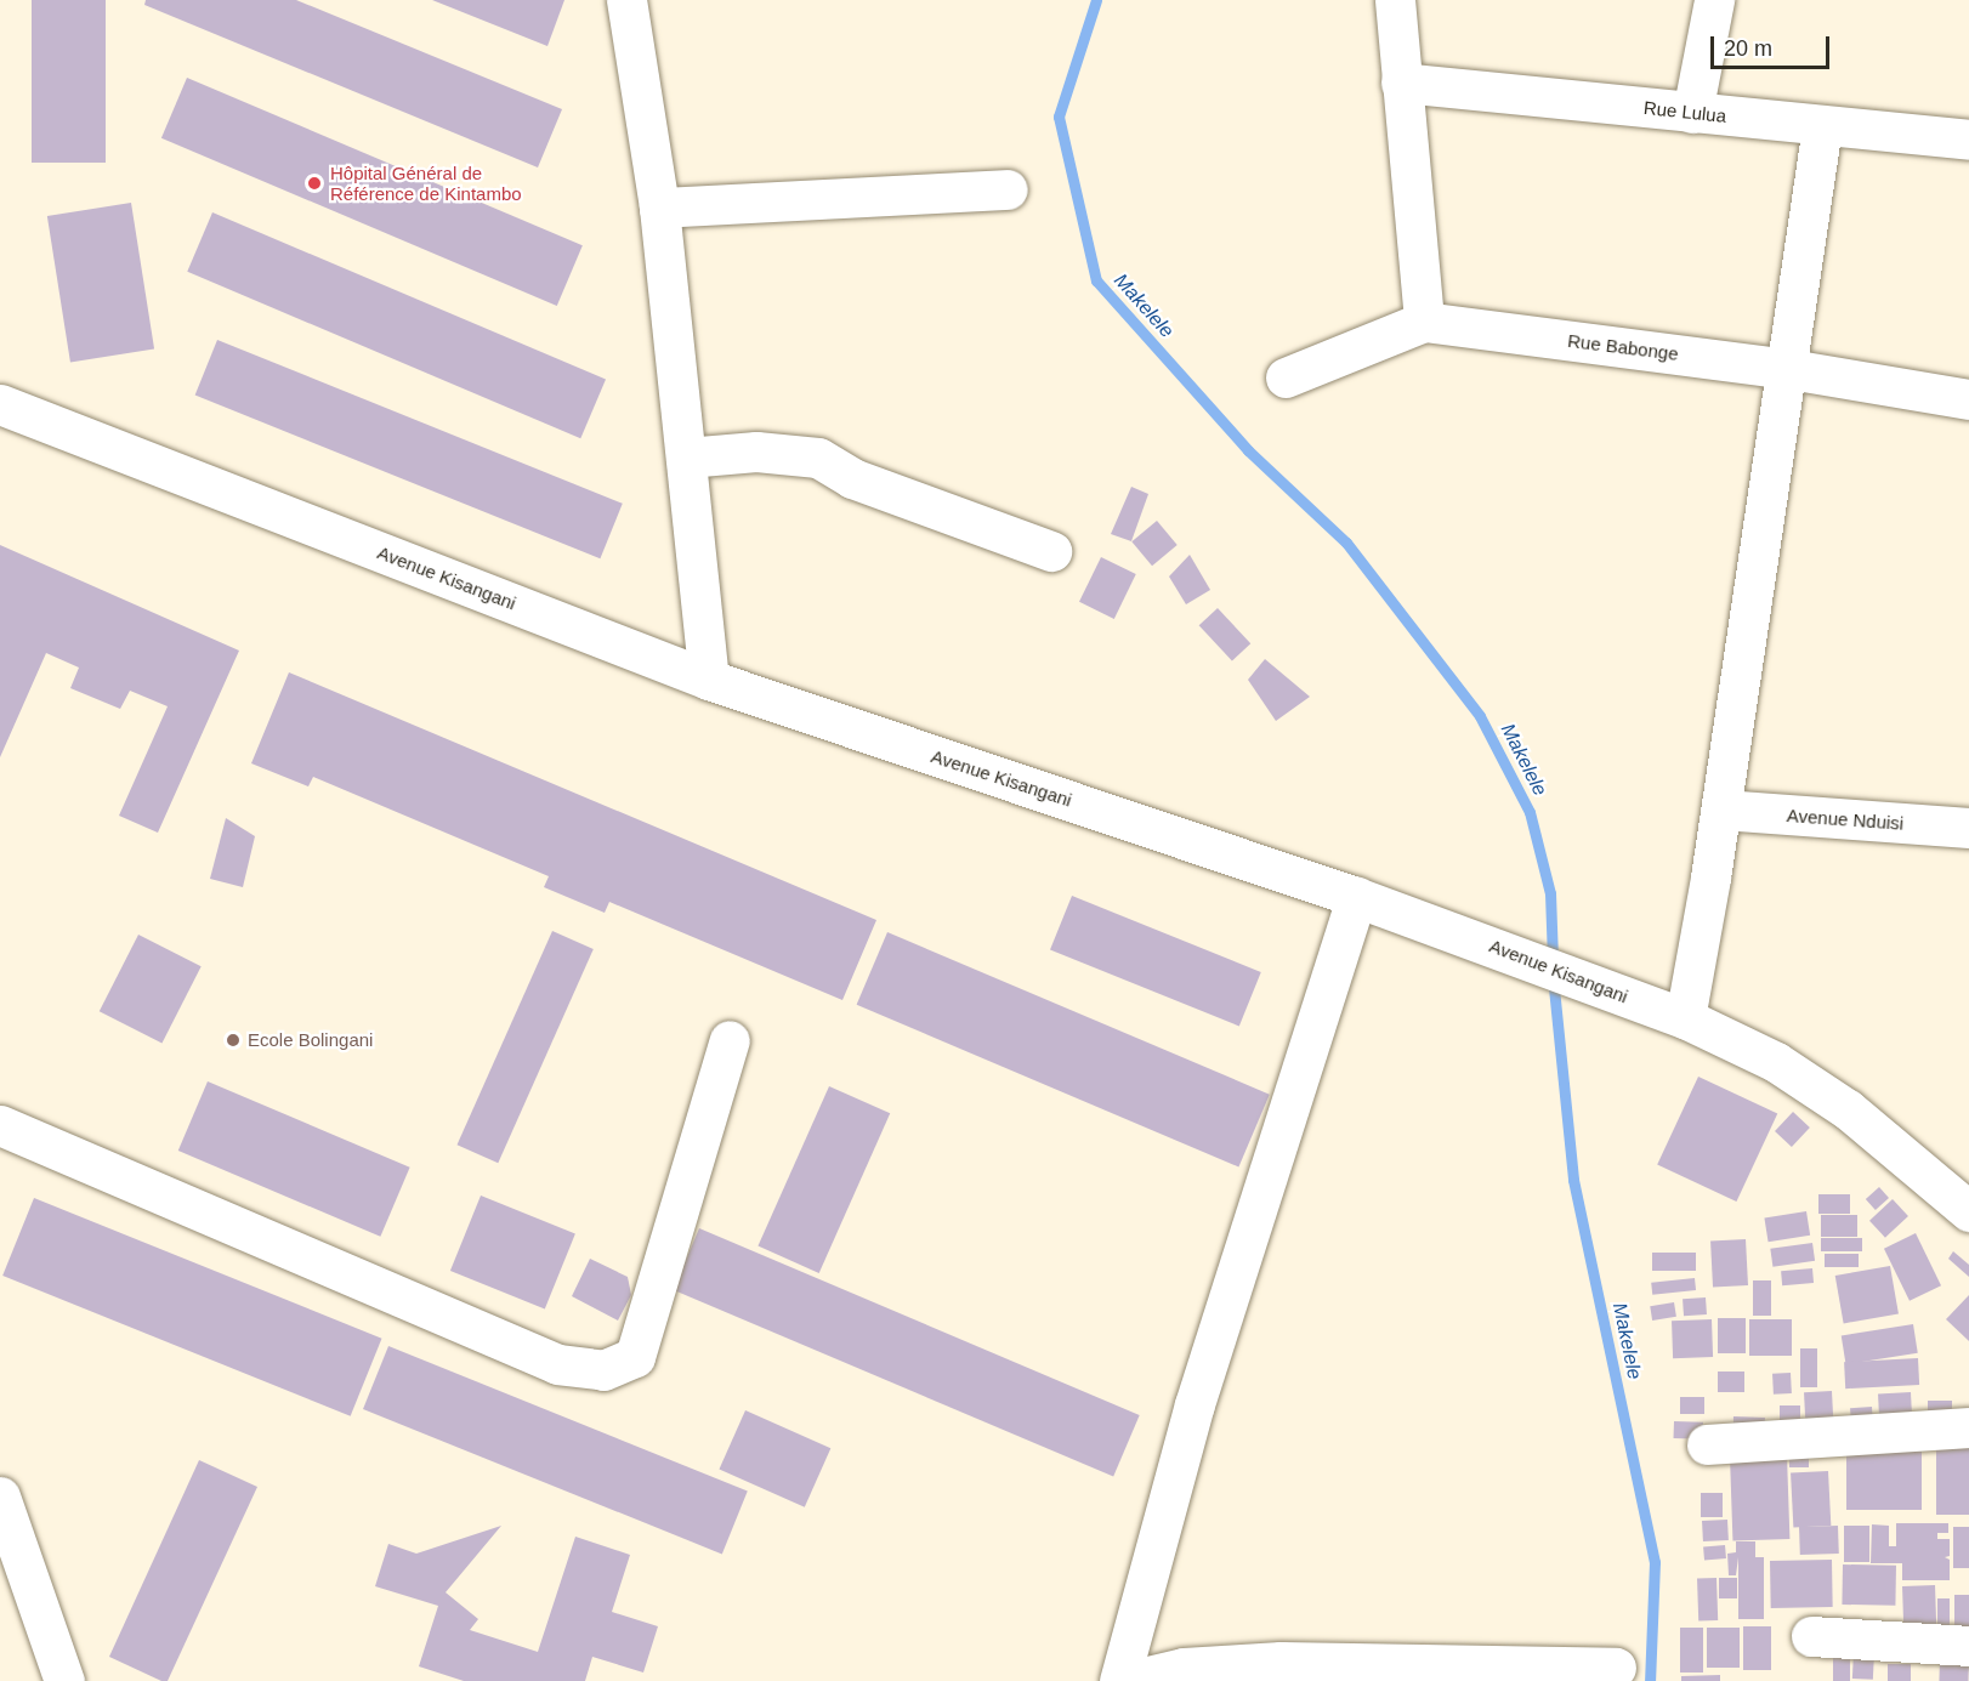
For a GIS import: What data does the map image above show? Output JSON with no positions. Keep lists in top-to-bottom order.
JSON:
{
  "streets": {
    "street": [
      "Rue Lulua",
      "Rue Babonge",
      "Avenue Kisangani",
      "Avenue Nduisi"
    ]
  },
  "water": ["Makelele"],
  "places": ["Hôpital Général de Référence de Kintambo", "Ecole Bolingani"],
  "scale_bar": "20 m"
}
